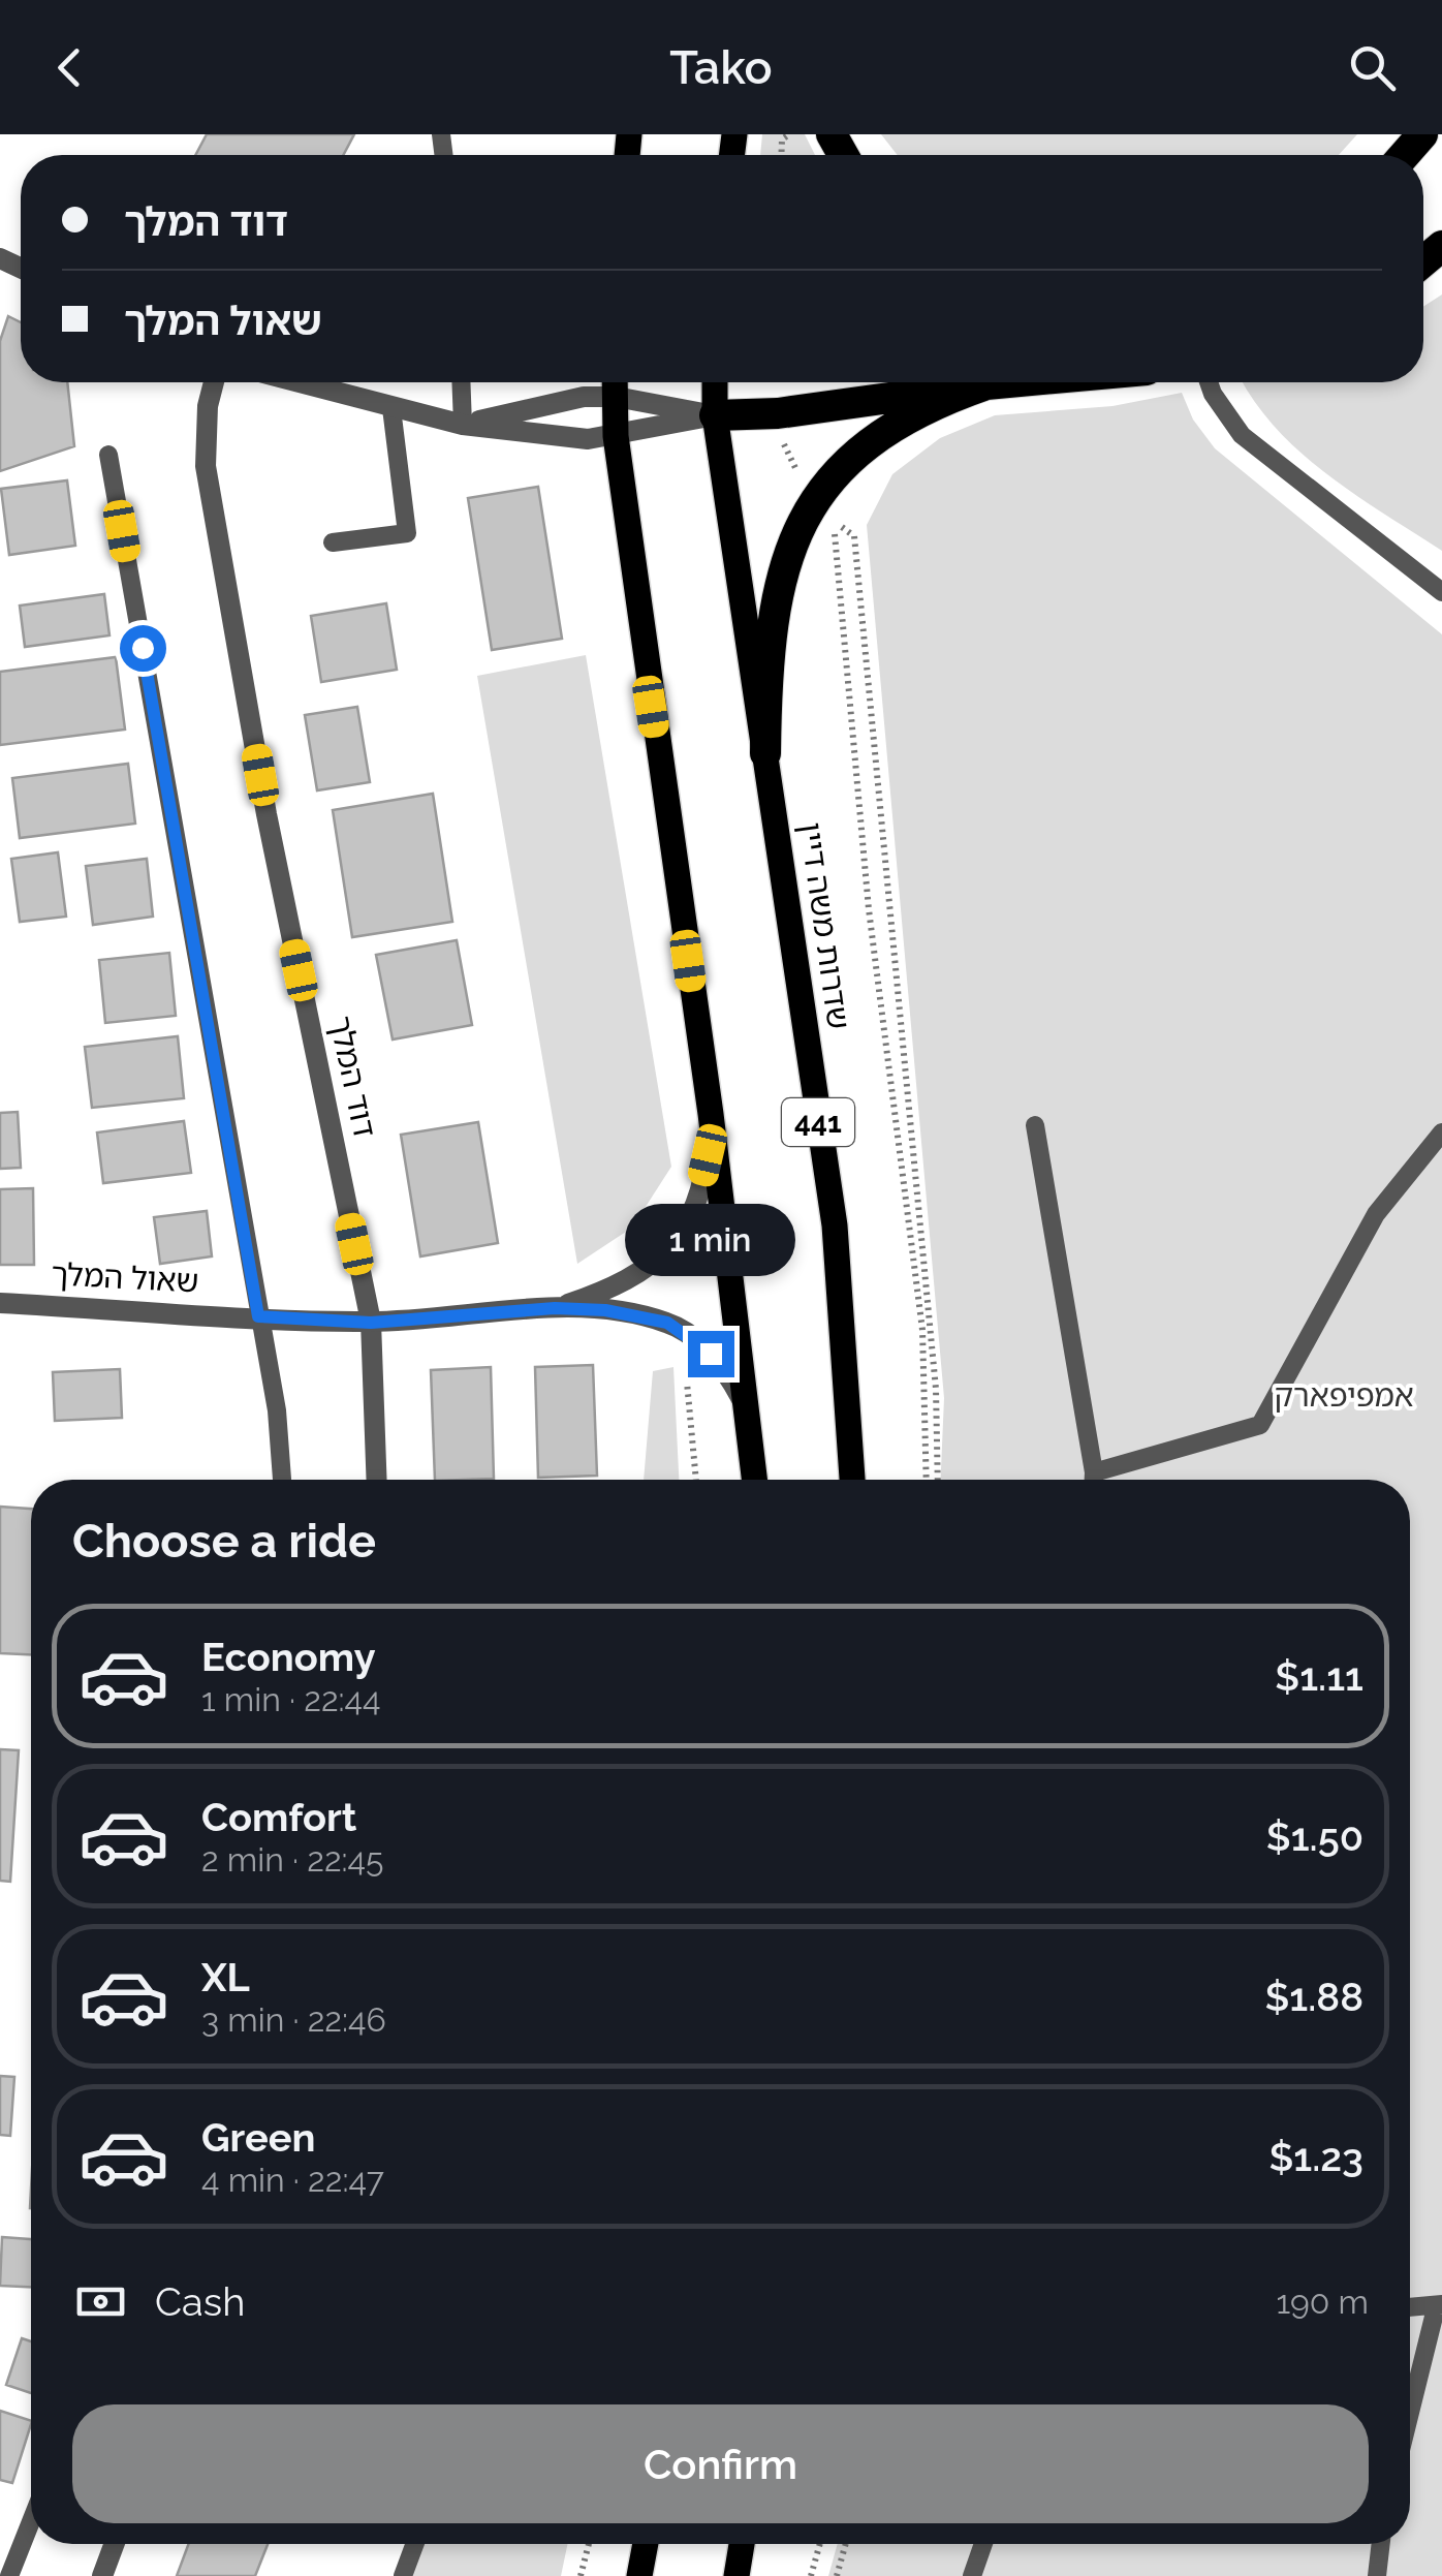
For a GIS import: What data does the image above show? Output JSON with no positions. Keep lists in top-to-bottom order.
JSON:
{
  "streets": {
    "main road": ["שדרות משה דיין", "441"],
    "street": ["דוד המלך", "שאול המלך"]
  },
  "crossings": [
    ["דוד המלך", "שאול המלך"]
  ],
  "parks": ["אמפיפארק"],
  "page": {
    "header": "Tako",
    "banner": ["דוד המלך", "שאול המלך"],
    "bubble": "1 min",
    "heading": "Choose a ride",
    "list": [
      {
        "name": "Economy",
        "note": "1 min · 22:44",
        "value": "$1.11"
      },
      {
        "name": "Comfort",
        "note": "2 min · 22:45",
        "value": "$1.50"
      },
      {
        "name": "XL",
        "note": "3 min · 22:46",
        "value": "$1.88"
      },
      {
        "name": "Green",
        "note": "4 min · 22:47",
        "value": "$1.23"
      }
    ],
    "pay": ["Cash", "190 m"],
    "buttons": "Confirm"
  }
}
